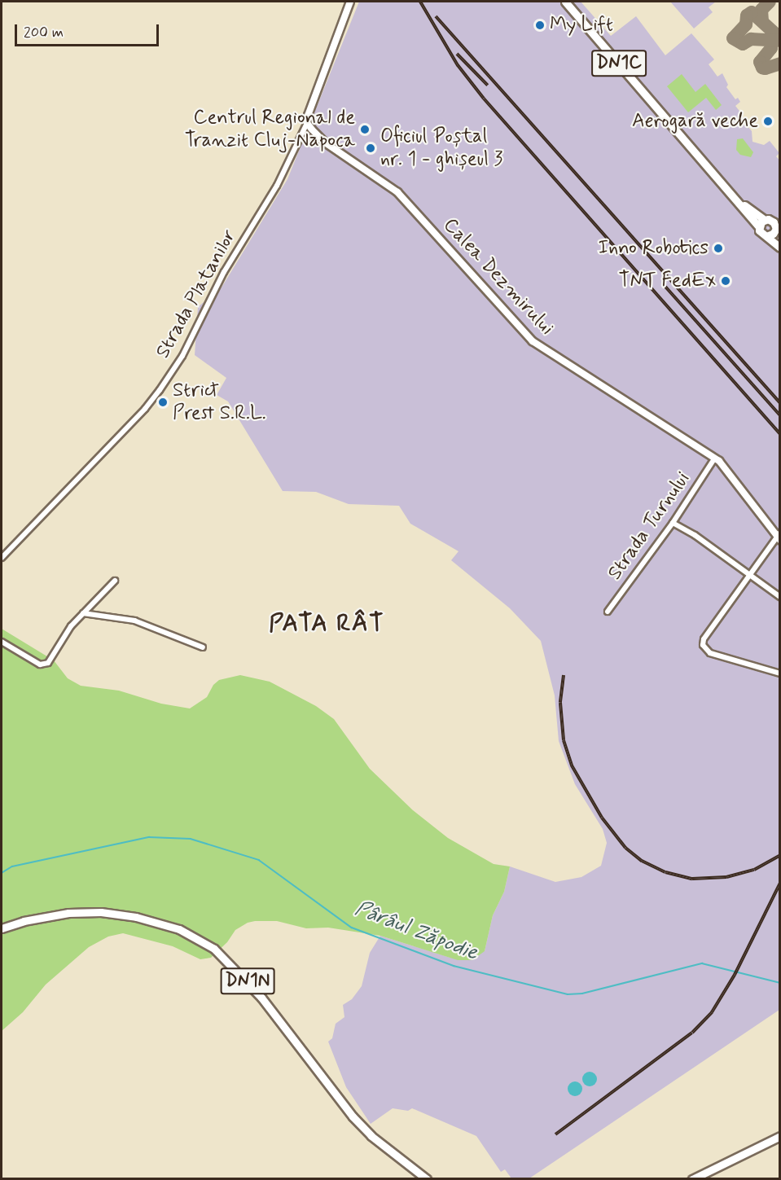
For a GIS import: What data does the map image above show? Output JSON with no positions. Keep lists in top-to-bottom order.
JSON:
{
  "streets": {
    "main road": [
      "DN1C",
      "Calea Dezmirului",
      "Strada Platanilor",
      "DN1N"
    ],
    "street": ["Strada Turnului"]
  },
  "crossings": [
    ["Calea Dezmirului", "Strada Platanilor"],
    ["Calea Dezmirului", "Strada Turnului"]
  ],
  "districts": ["PATA RÂT"],
  "water": ["Pârâul Zăpodie"],
  "places": [
    "My Lift",
    "Aerogară veche",
    "Centrul Regional de Tranzit Cluj-Napoca",
    "Oficiul Poștal nr. 1 - ghișeul 3",
    "Inno Robotics",
    "TNT FedEx",
    "Strict Prest S.R.L."
  ],
  "scale_bar": "200 m"
}
